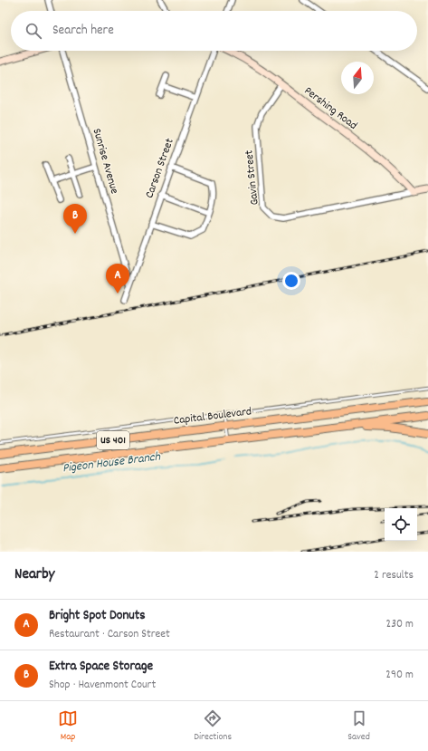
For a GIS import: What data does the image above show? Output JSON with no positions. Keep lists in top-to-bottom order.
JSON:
{
  "streets": {
    "main road": ["Capital Boulevard", "US 401"],
    "street": [
      "Pershing Road",
      "Sunrise Avenue",
      "Carson Street",
      "Gavin Street"
    ]
  },
  "crossings": [
    ["Pershing Road", "Gavin Street"],
    ["Sunrise Avenue", "Carson Street"]
  ],
  "water": ["Pigeon House Branch"],
  "north": "top",
  "page": {
    "search": "Search here",
    "pins": ["B", "A"],
    "heading": ["Nearby", "2 results"],
    "list": [
      {
        "mark": "A",
        "name": "Bright Spot Donuts",
        "note": "Restaurant · Carson Street",
        "value": "230 m"
      },
      {
        "mark": "B",
        "name": "Extra Space Storage",
        "note": "Shop · Havenmont Court",
        "value": "290 m"
      }
    ],
    "nav": ["Map", "Directions", "Saved"]
  }
}
